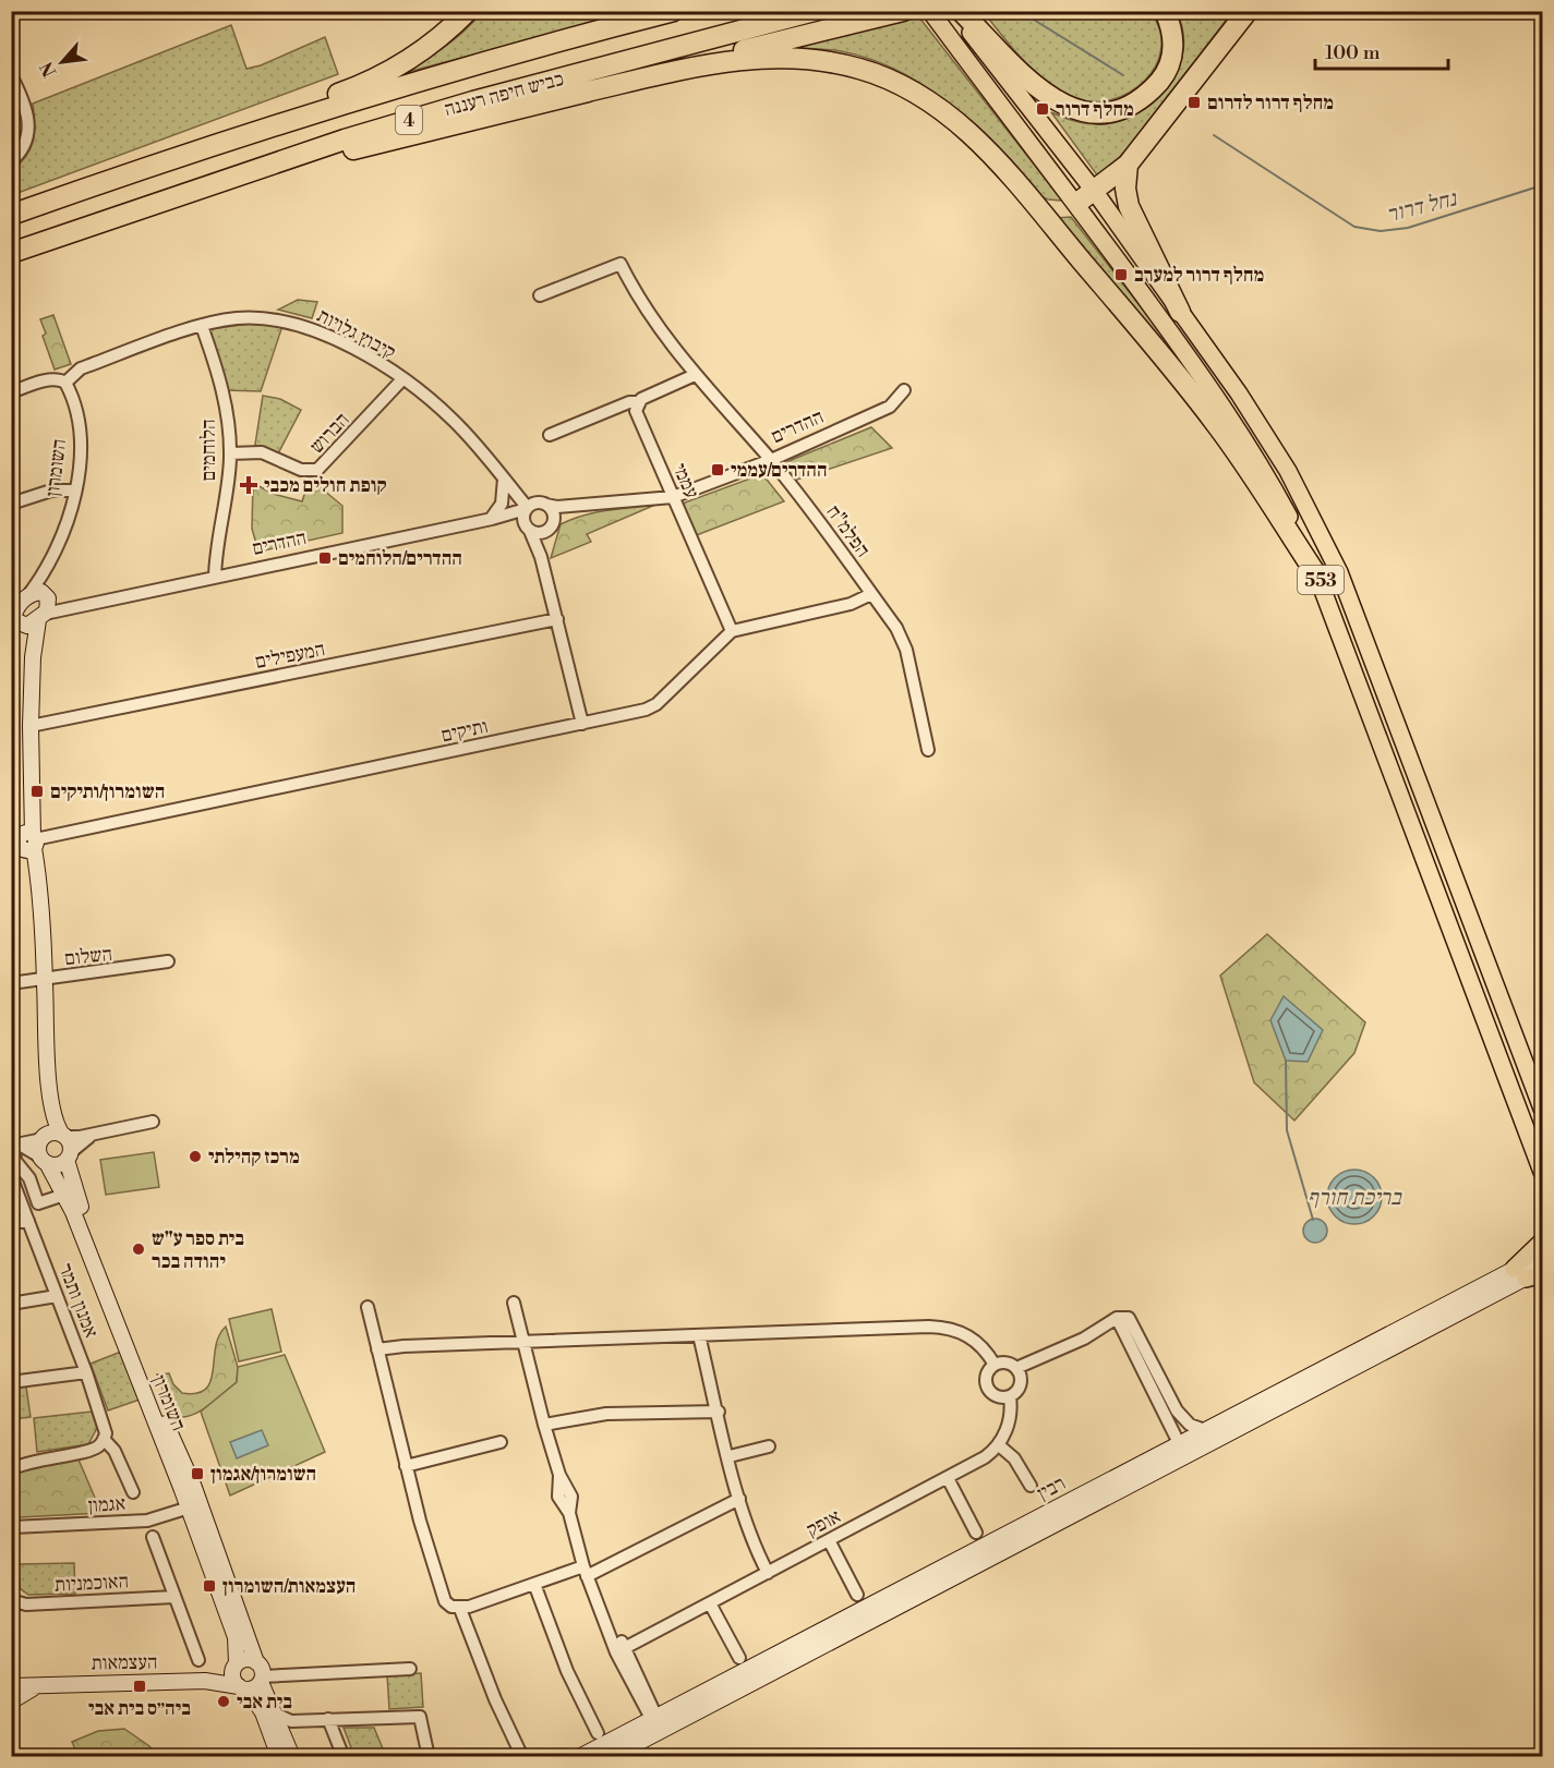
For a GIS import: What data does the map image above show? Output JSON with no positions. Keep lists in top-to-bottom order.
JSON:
{
  "streets": {
    "highway": ["כביש חיפה רעננה", "4"],
    "main road": ["553"],
    "street": [
      "קיבוץ גלויות",
      "ההדרים",
      "הברוש",
      "הלוחמים",
      "השומרון",
      "עממי",
      "הפלמ\"ח",
      "המעפילים",
      "ותיקים",
      "השלום",
      "אמנון ותמר",
      "רבין",
      "אגמון",
      "אופק",
      "האוכמניות",
      "העצמאות"
    ]
  },
  "crossings": [
    ["קיבוץ גלויות", "ההדרים"],
    ["קיבוץ גלויות", "הברוש"],
    ["קיבוץ גלויות", "הלוחמים"],
    ["קיבוץ גלויות", "השומרון"],
    ["ההדרים", "הלוחמים"],
    ["ההדרים", "השומרון"],
    ["ההדרים", "עממי"],
    ["ההדרים", "הפלמ\"ח"],
    ["הברוש", "הלוחמים"],
    ["השומרון", "המעפילים"],
    ["השומרון", "ותיקים"],
    ["השומרון", "השלום"],
    ["השומרון", "אגמון"],
    ["השומרון", "העצמאות"],
    ["עממי", "ותיקים"]
  ],
  "water": ["נחל דרור", "בריכת חורף"],
  "places": {
    "transit": [
      "מחלף דרור לדרום",
      "מחלף דרור",
      "מחלף דרור למערב",
      "ההדרים/עממי",
      "ההדרים/הלוחמים",
      "השומרון/ותיקים",
      "השומרון/אגמון",
      "העצמאות/השומרון",
      "ביה״ס בית אבי"
    ],
    "health": ["קופת חולים מכבי"],
    "other": ["מרכז קהילתי", "בית ספר ע\"ש יהודה בכר", "בית אבי"]
  },
  "scale_bar": "100 m",
  "north": "bottom left"
}
